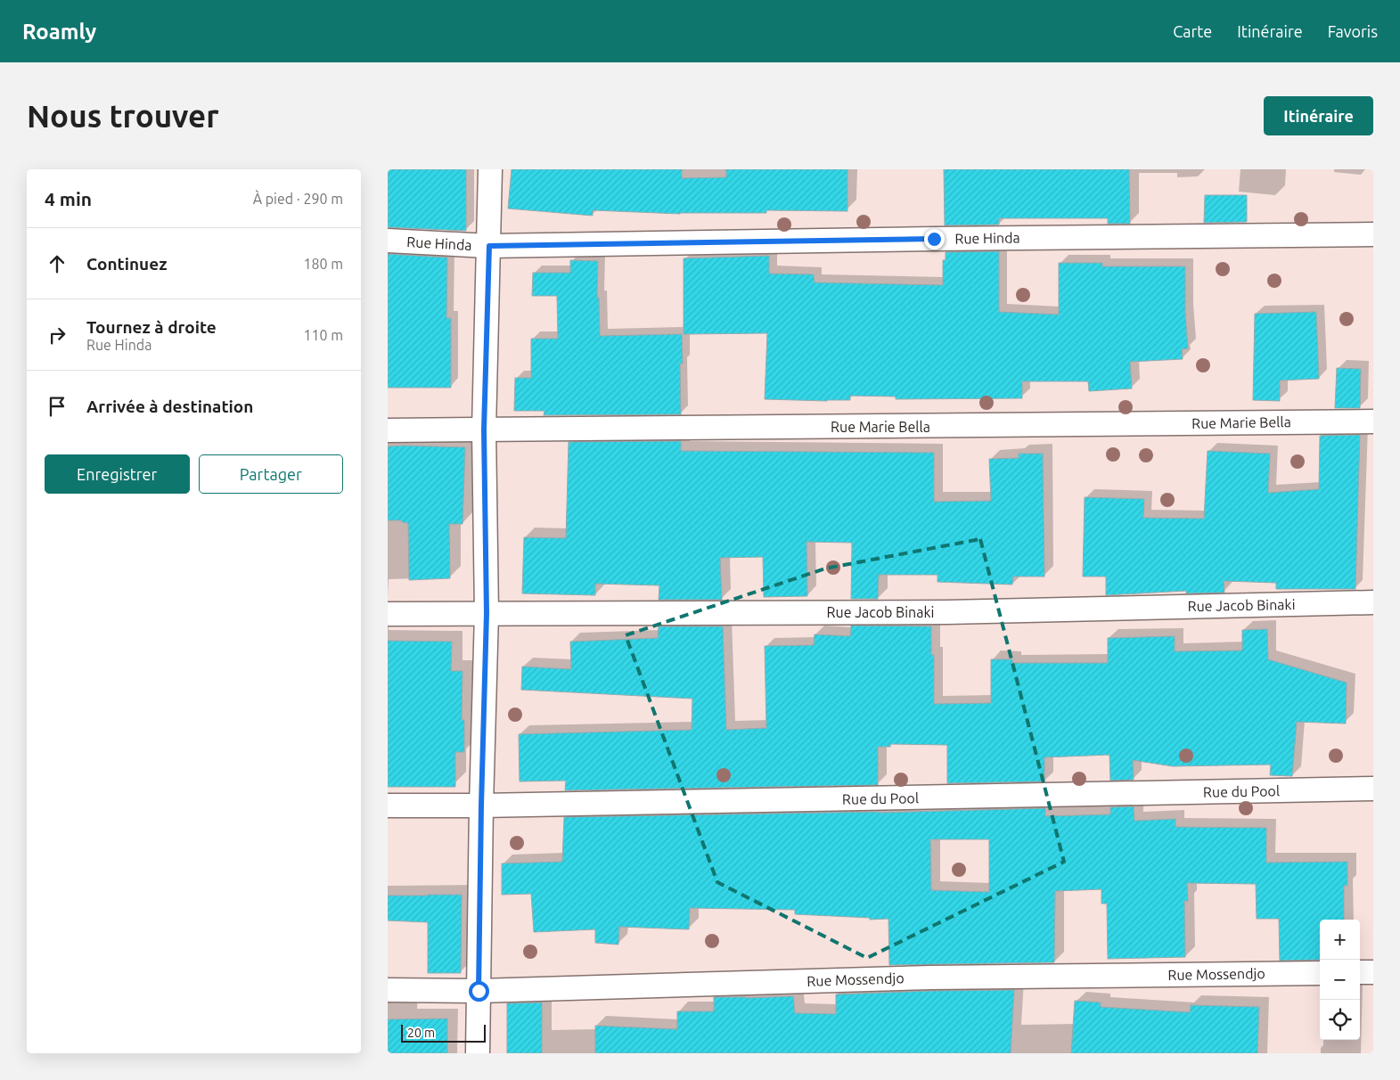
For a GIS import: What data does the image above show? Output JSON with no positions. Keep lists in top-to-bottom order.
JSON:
{
  "streets": {
    "street": [
      "Rue Hinda",
      "Rue Marie Bella",
      "Rue Jacob Binaki",
      "Rue du Pool",
      "Rue Mossendjo"
    ]
  },
  "scale_bar": "20 m",
  "page": {
    "header": "Roamly",
    "nav": ["Carte", "Itinéraire", "Favoris"],
    "buttons": [
      "Itinéraire",
      ["Enregistrer", "Partager"]
    ],
    "title": "Nous trouver",
    "heading": ["4 min", "À pied · 290 m"],
    "list": [
      ["Continuez", "180 m"],
      ["Tournez à droite", "Rue Hinda", "110 m"],
      "Arrivée à destination"
    ],
    "map_buttons": ["+", "−"],
    "scale": "20 m"
  }
}
